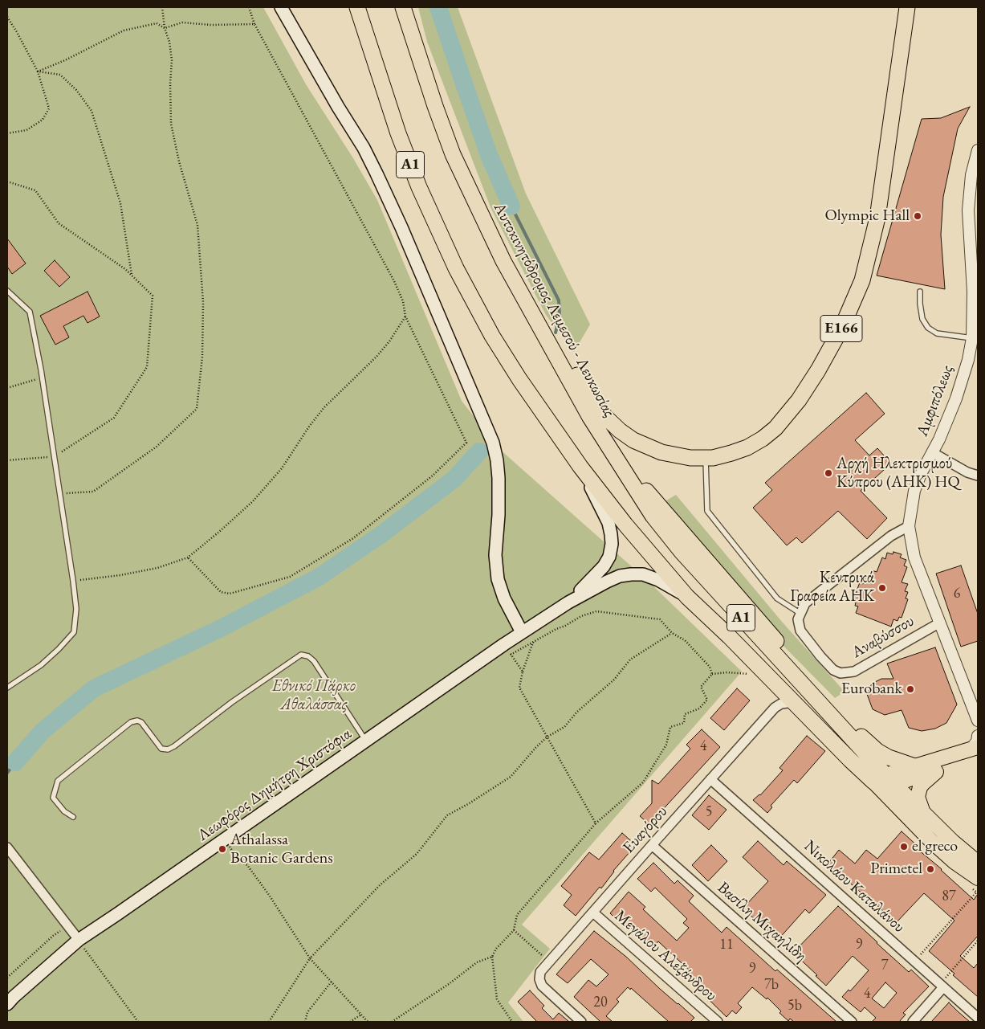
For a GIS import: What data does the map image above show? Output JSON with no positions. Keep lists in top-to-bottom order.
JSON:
{
  "streets": {
    "highway": ["A1", "Αυτοκινητόδρομος Λεμεσού - Λευκωσίας", "E166"],
    "main road": ["Λεωφόρος Δημήτρη Χριστόφια"],
    "street": [
      "Αμφιπόλεως",
      "Αναβύσσου",
      "Ευαγόρου",
      "Νικολάου Καταλάνου",
      "Βασίλη Μιχαηλίδη",
      "Μεγάλου Αλεξάνδρου"
    ]
  },
  "crossings": [
    ["A1", "Αυτοκινητόδρομος Λεμεσού - Λευκωσίας"],
    ["A1", "Λεωφόρος Δημήτρη Χριστόφια"],
    ["A1", "Ευαγόρου"],
    ["Αυτοκινητόδρομος Λεμεσού - Λευκωσίας", "E166"],
    ["Αμφιπόλεως", "Αναβύσσου"],
    ["Ευαγόρου", "Νικολάου Καταλάνου"],
    ["Ευαγόρου", "Βασίλη Μιχαηλίδη"],
    ["Ευαγόρου", "Μεγάλου Αλεξάνδρου"]
  ],
  "parks": ["Εθνικό Πάρκο Αθαλάσσας"],
  "places": [
    "Olympic Hall",
    "Αρχή Ηλεκτρισμού Κύπρου (ΑΗΚ) HQ",
    "Κεντρικά Γραφεία ΑΗΚ",
    "Eurobank",
    "el greco",
    "Athalassa Botanic Gardens",
    "Primetel"
  ],
  "house_numbers": [
    "6",
    "4",
    "5",
    "87",
    "11",
    "9",
    "7",
    "9",
    "7b",
    "4",
    "20",
    "5b"
  ]
}
